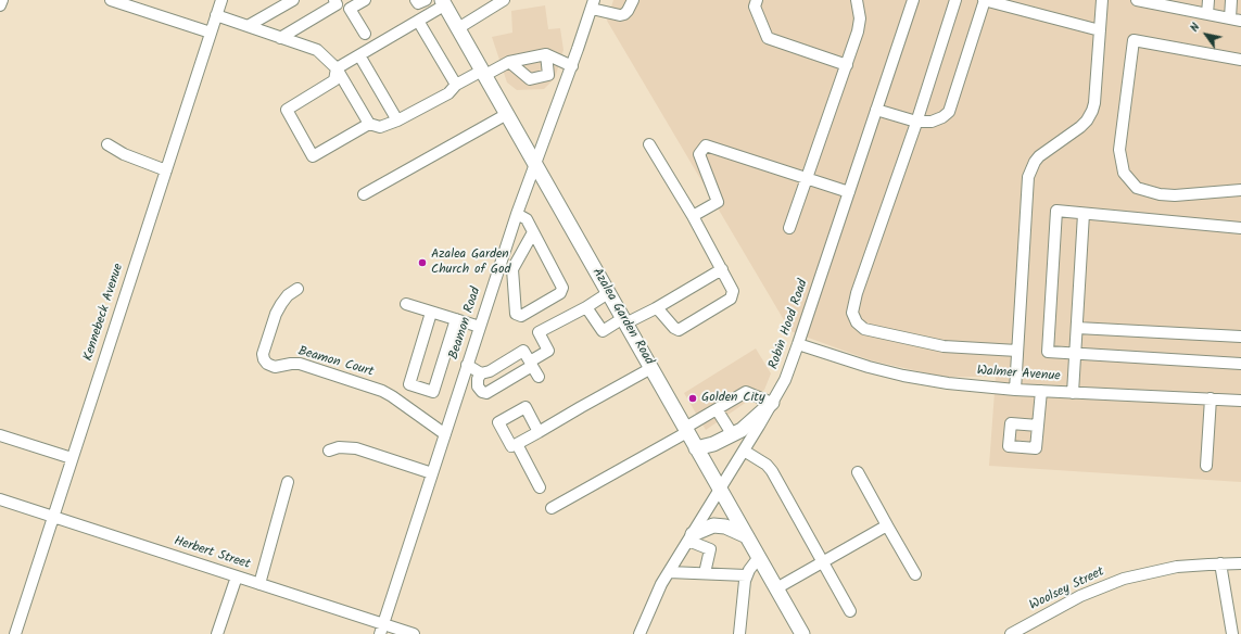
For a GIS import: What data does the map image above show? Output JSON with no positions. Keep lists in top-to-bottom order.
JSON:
{
  "streets": {
    "main road": ["Azalea Garden Road"],
    "street": [
      "Kennebeck Avenue",
      "Beamon Road",
      "Robin Hood Road",
      "Beamon Court",
      "Walmer Avenue",
      "Herbert Street",
      "Woolsey Street"
    ]
  },
  "crossings": [
    ["Kennebeck Avenue", "Herbert Street"],
    ["Azalea Garden Road", "Beamon Road"],
    ["Azalea Garden Road", "Robin Hood Road"],
    ["Beamon Road", "Beamon Court"],
    ["Beamon Road", "Herbert Street"],
    ["Robin Hood Road", "Walmer Avenue"]
  ],
  "places": ["Azalea Garden Church of God", "Golden City"],
  "north": "top left"
}
